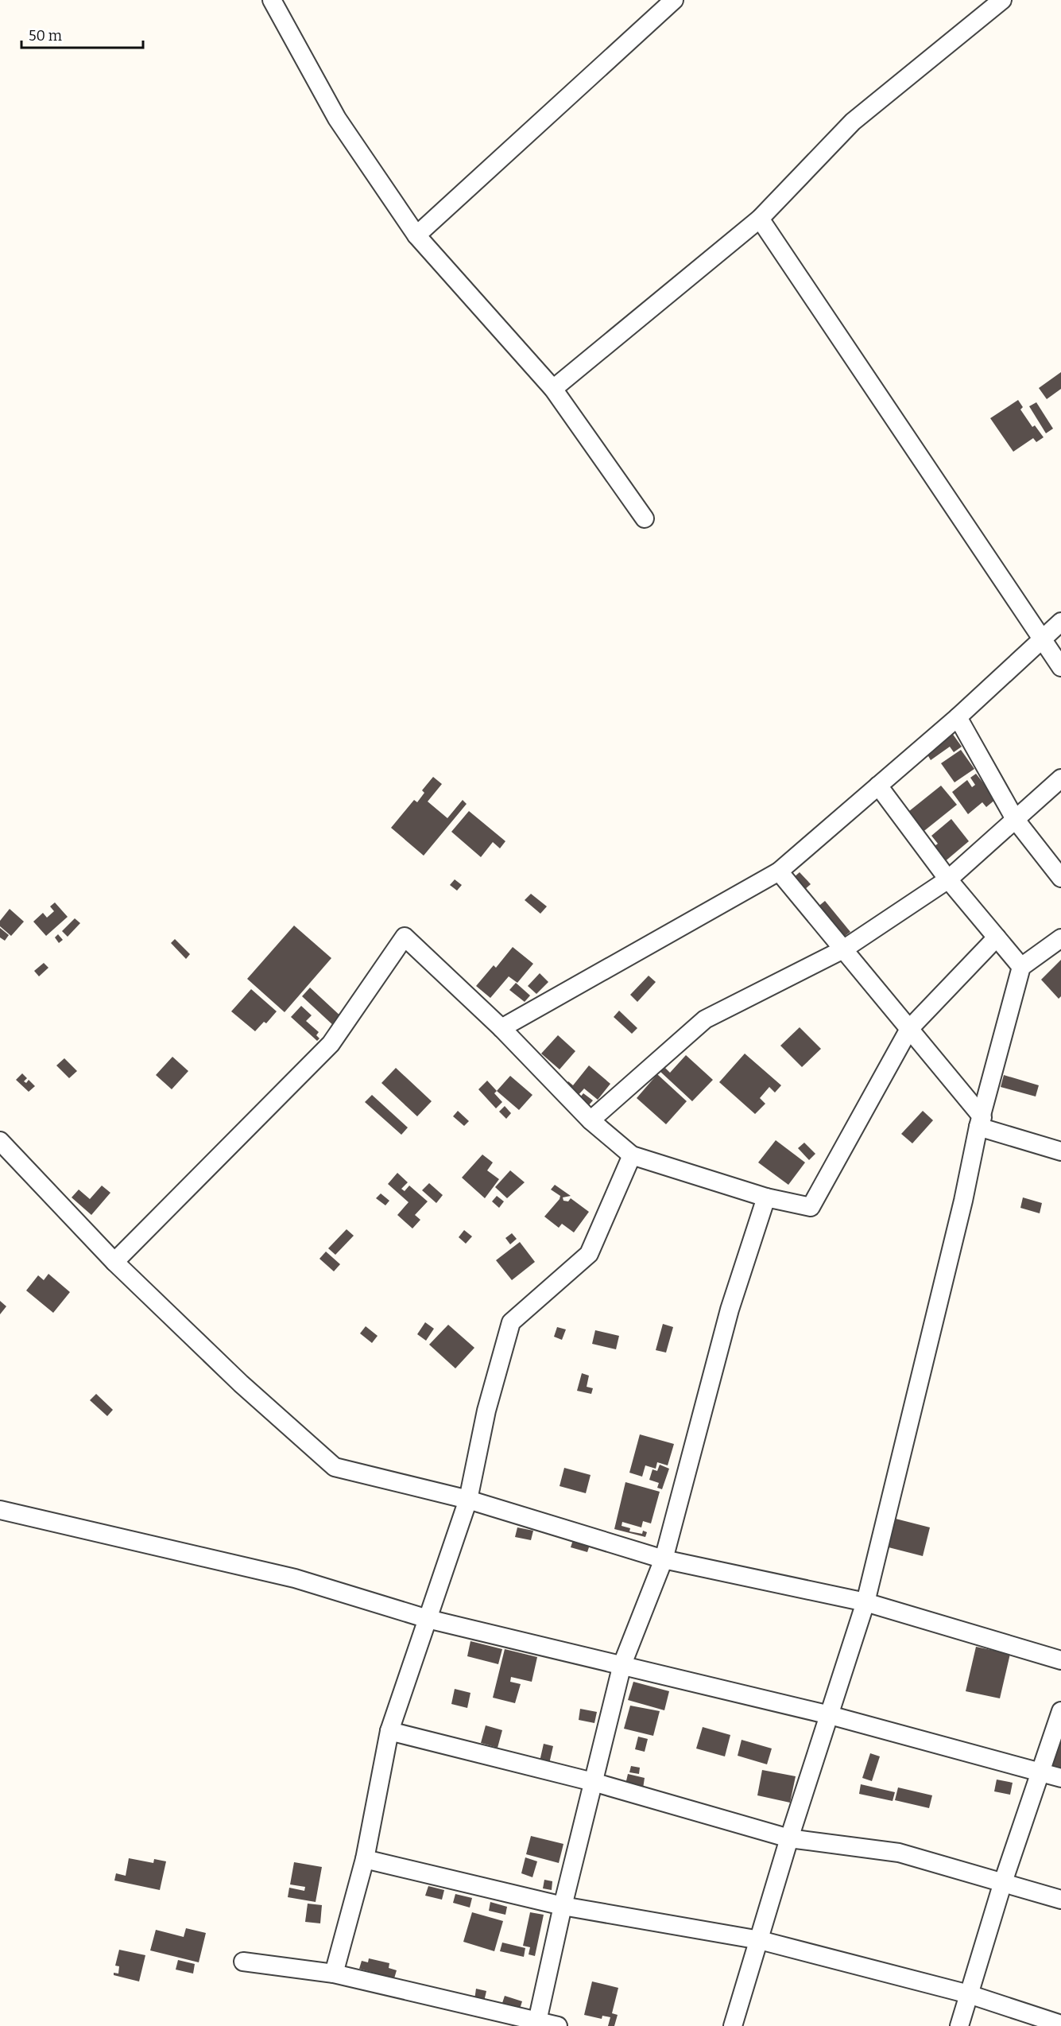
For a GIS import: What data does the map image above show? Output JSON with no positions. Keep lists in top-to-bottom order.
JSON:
{
  "scale_bar": "50 m"
}
